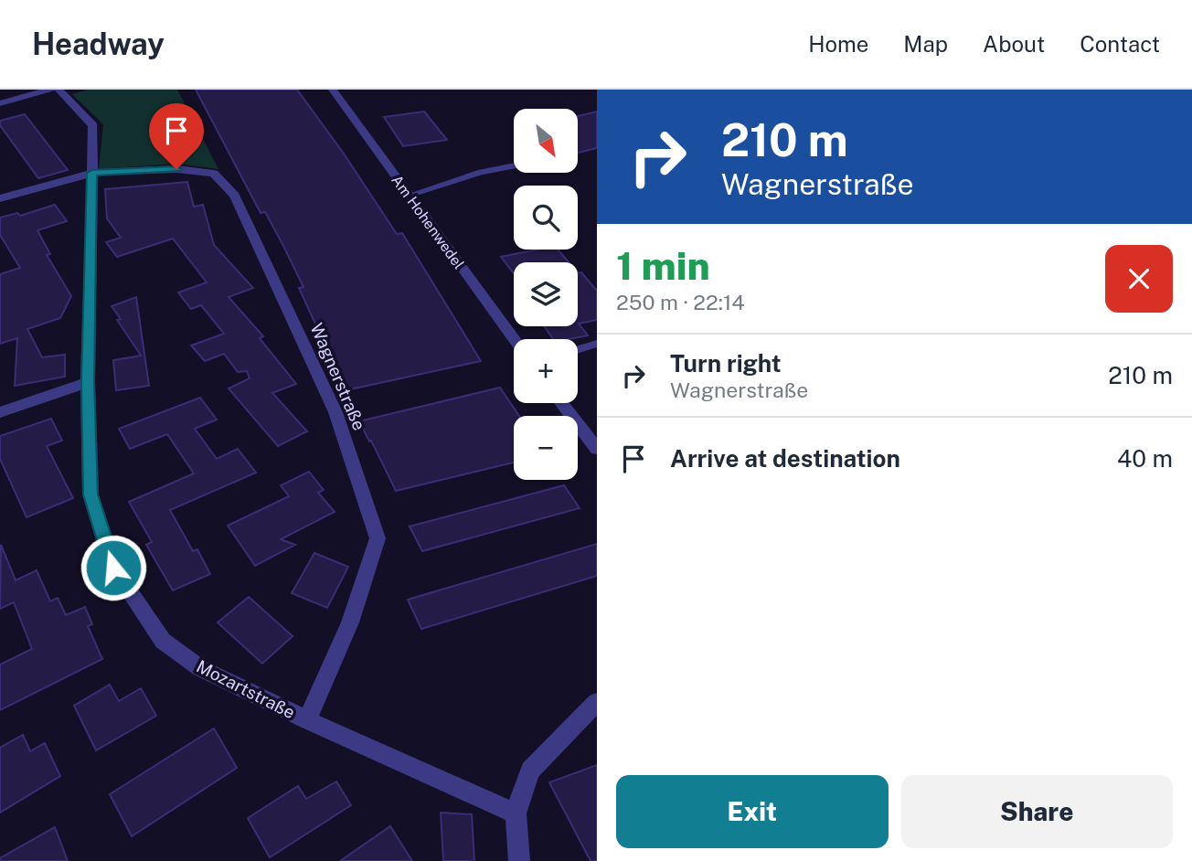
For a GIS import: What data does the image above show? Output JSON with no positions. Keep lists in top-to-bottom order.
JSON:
{
  "streets": {
    "street": ["Am Hohenwedel", "Wagnerstraße", "Mozartstraße"]
  },
  "crossings": [
    ["Wagnerstraße", "Mozartstraße"]
  ],
  "north": "bottom right",
  "page": {
    "header": "Headway",
    "nav": [
      "Home",
      "Map",
      "About",
      "Contact"
    ],
    "turn": ["210 m", "Wagnerstraße"],
    "map_buttons": ["+", "−"],
    "heading": ["1 min", "250 m · 22:14"],
    "list": [
      {
        "name": "Turn right",
        "note": "Wagnerstraße",
        "value": "210 m"
      },
      {
        "name": "Arrive at destination",
        "value": "40 m"
      }
    ],
    "buttons": ["Exit", "Share"]
  }
}
